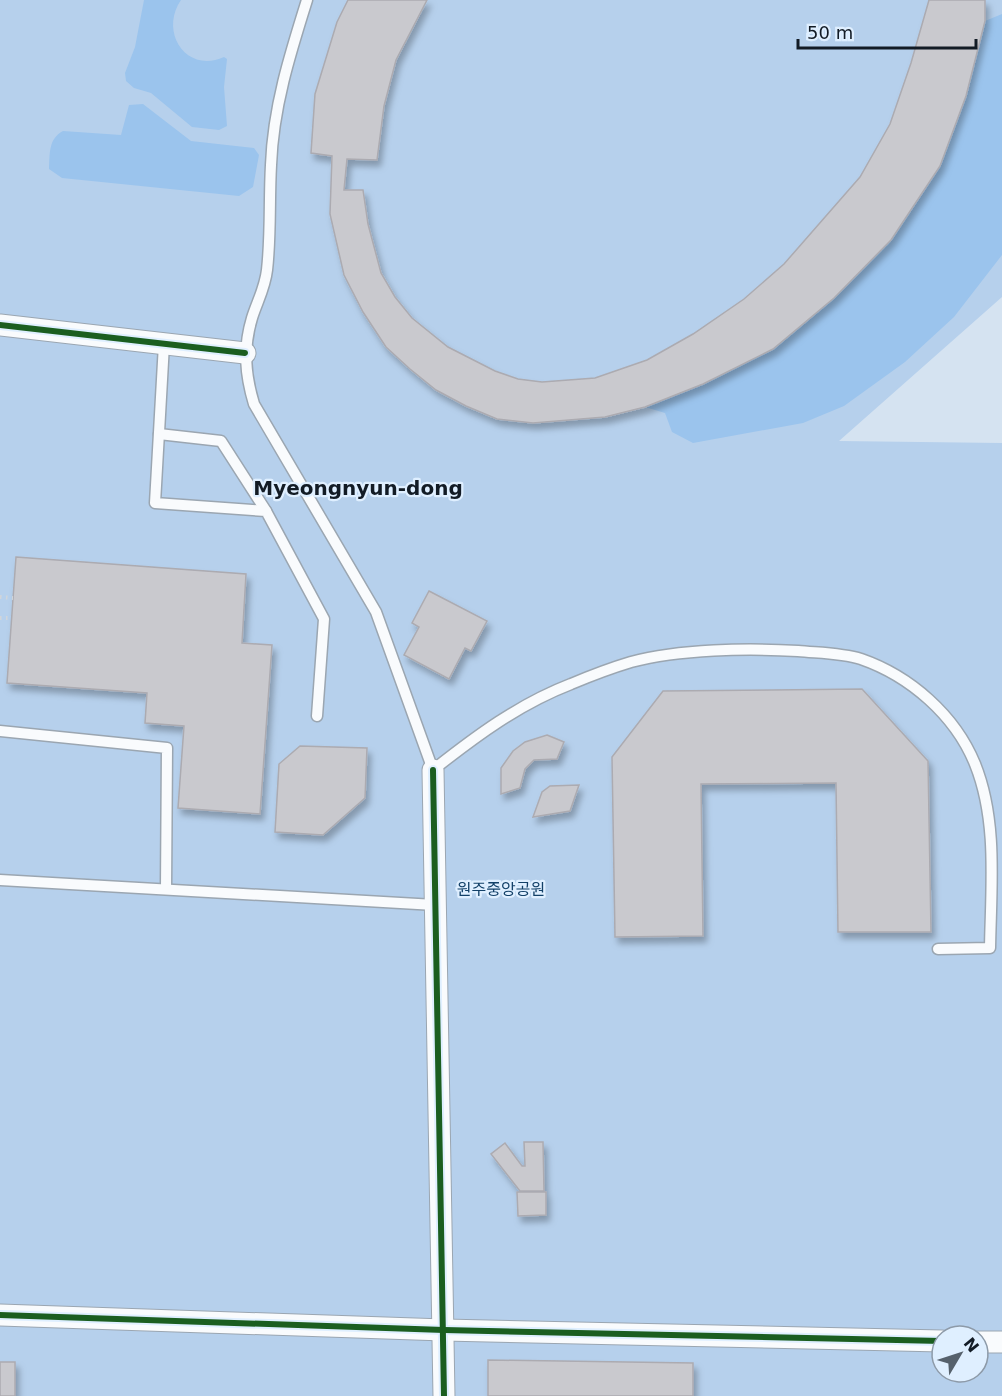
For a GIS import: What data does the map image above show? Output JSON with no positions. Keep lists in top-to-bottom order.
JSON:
{
  "districts": ["Myeongnyun-dong"],
  "parks": ["원주중앙공원"],
  "scale_bar": "50 m",
  "north": "top right"
}
